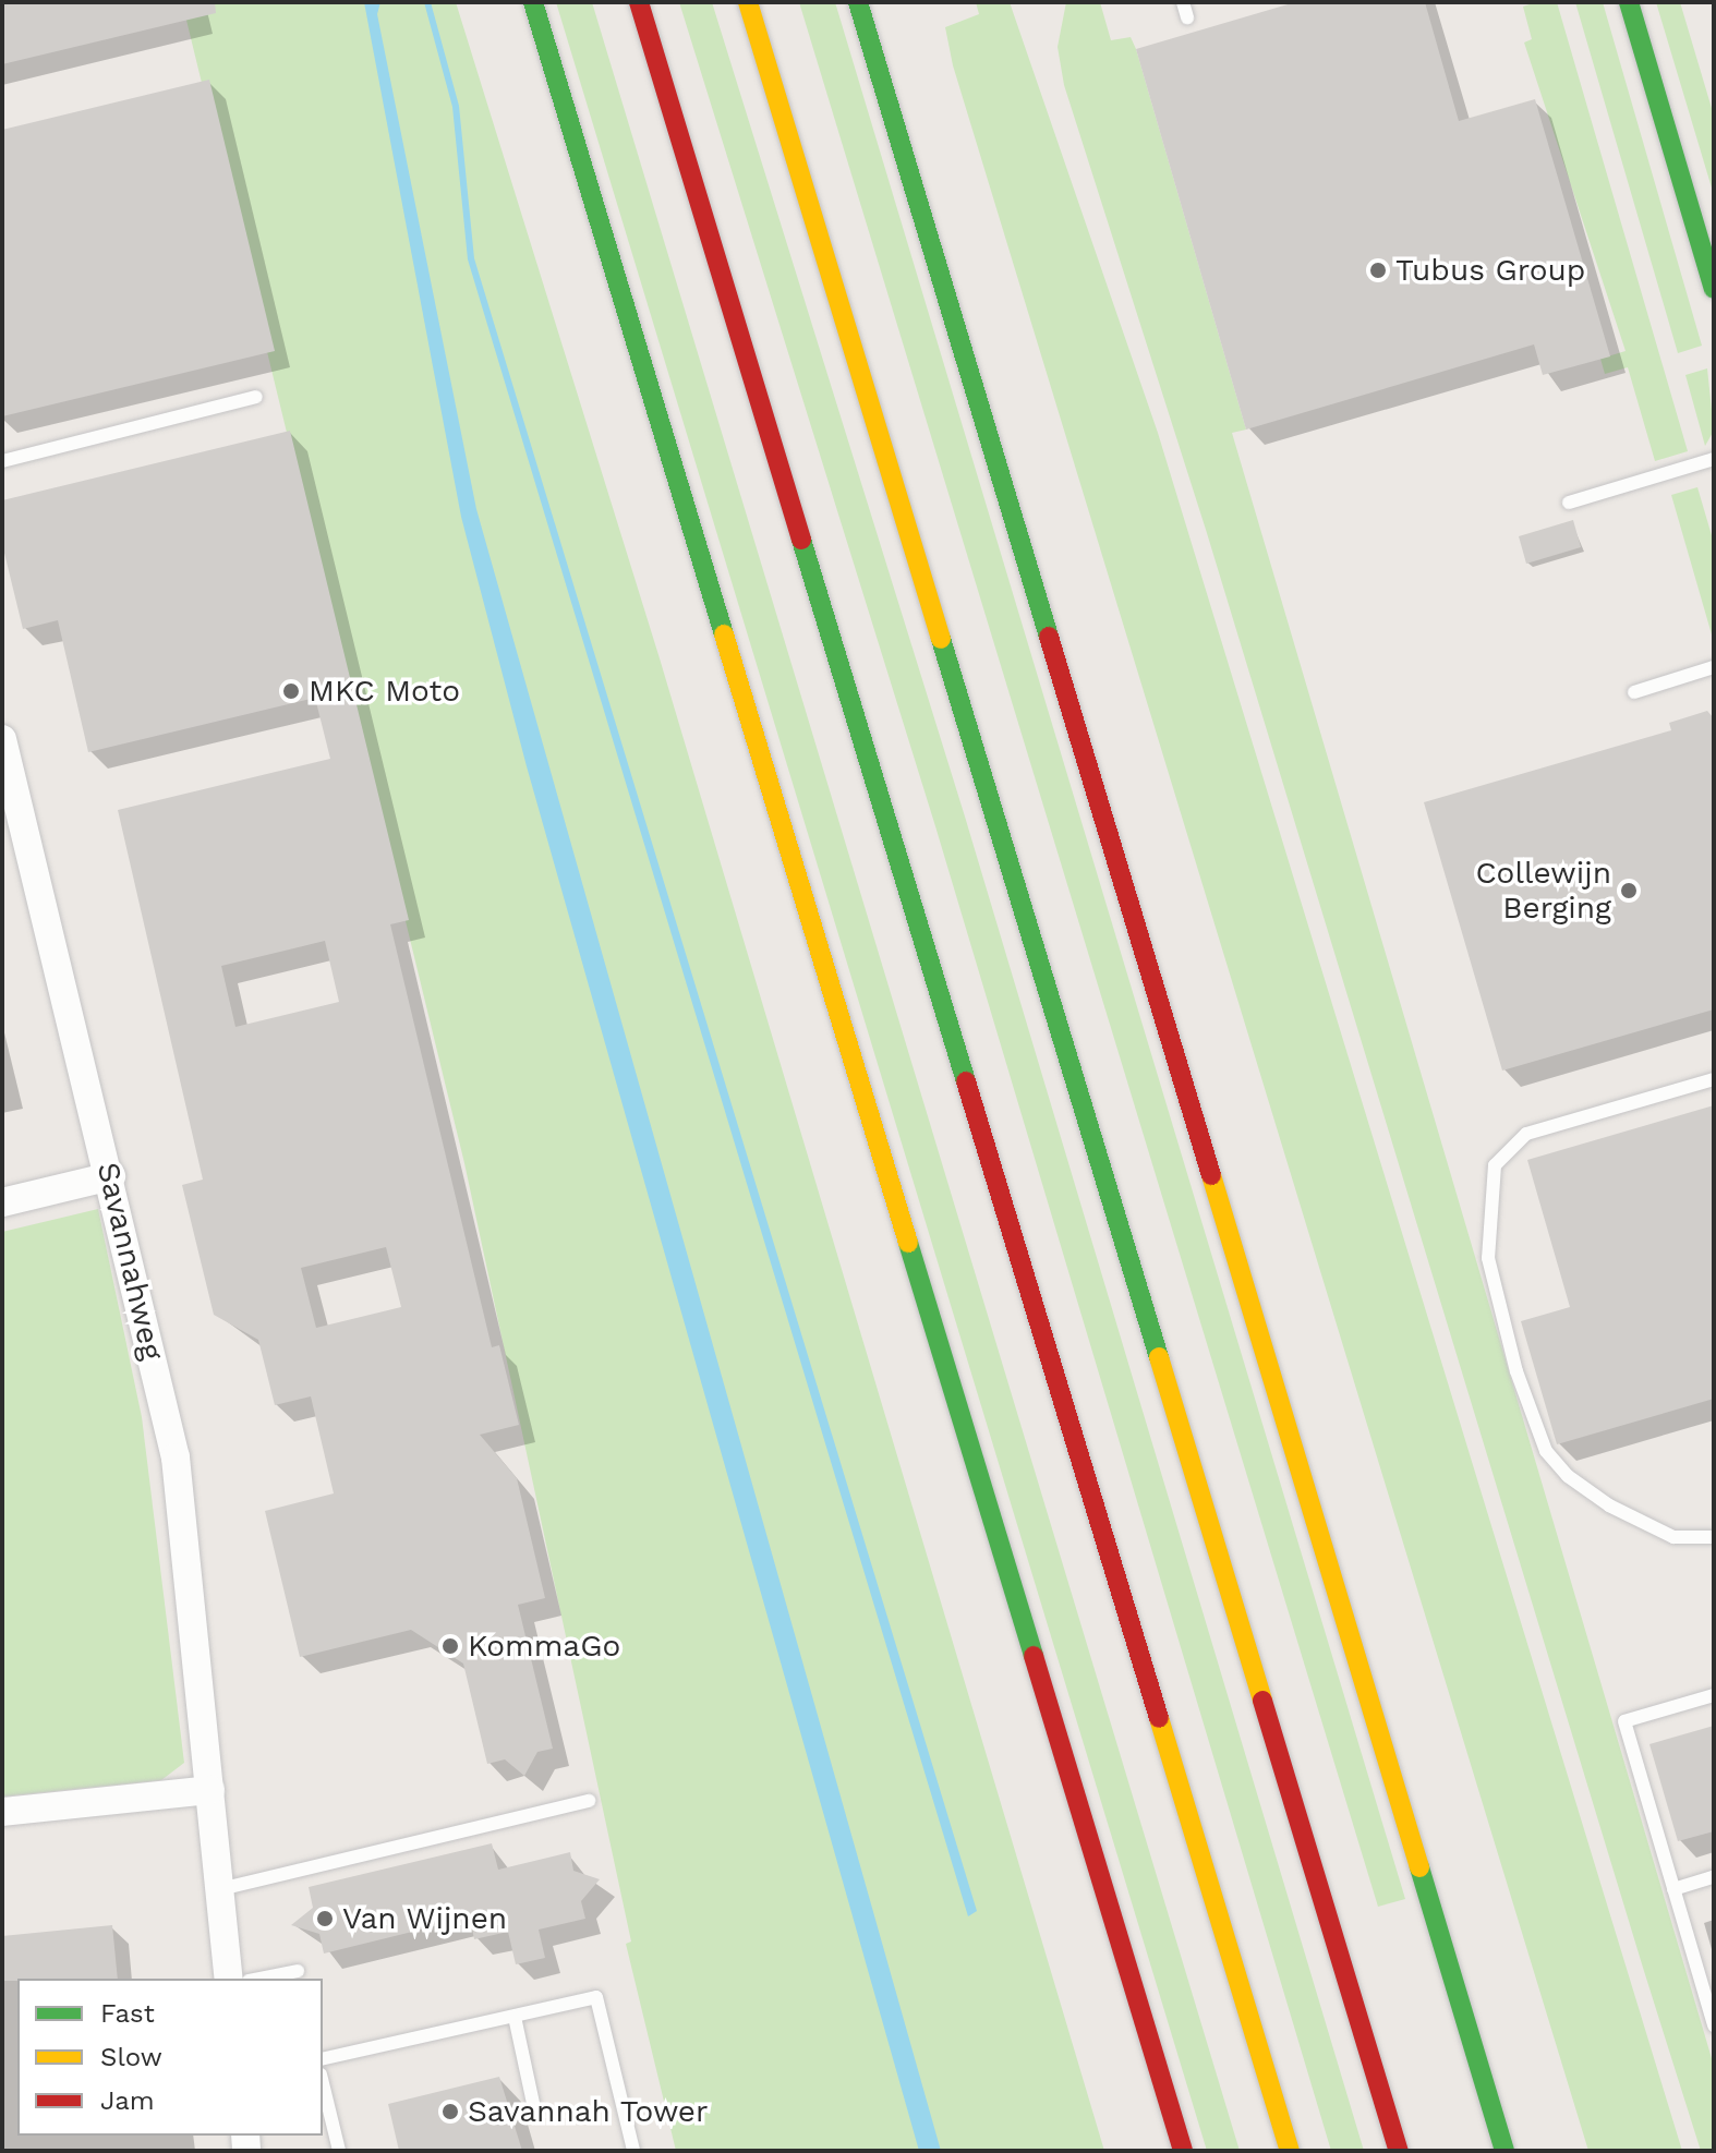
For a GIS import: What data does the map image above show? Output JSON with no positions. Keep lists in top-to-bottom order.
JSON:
{
  "streets": {
    "street": ["Savannahweg"]
  },
  "places": [
    "Tubus Group",
    "MKC Moto",
    "Collewijn Berging",
    "KommaGo",
    "Van Wijnen",
    "Savannah Tower"
  ],
  "legend": ["Fast", "Slow", "Jam"]
}
